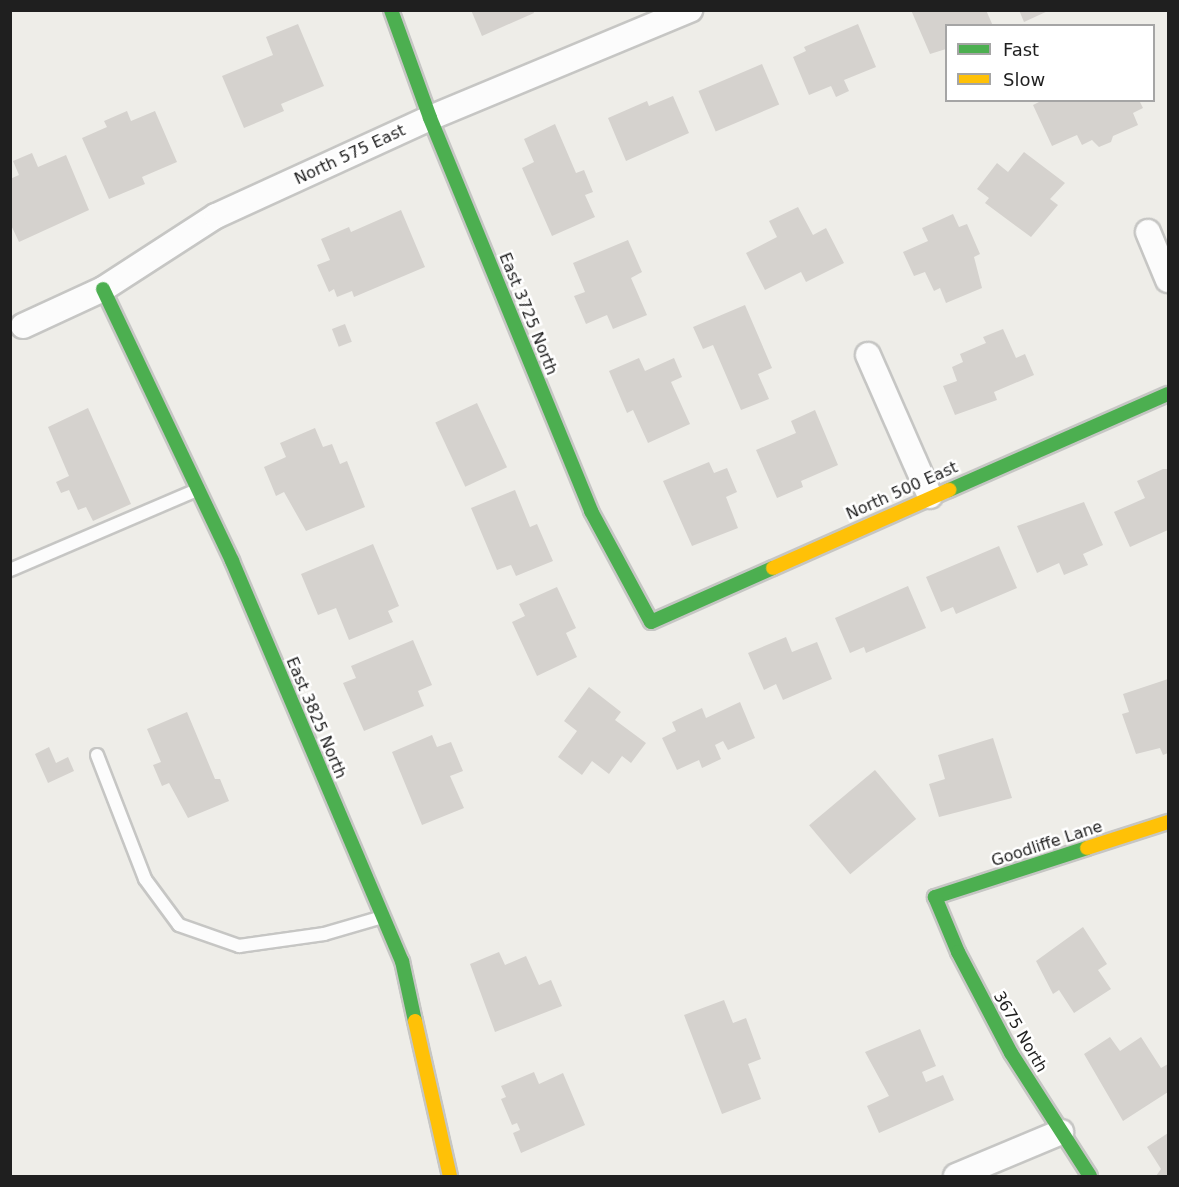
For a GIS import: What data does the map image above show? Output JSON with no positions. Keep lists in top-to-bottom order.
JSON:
{
  "streets": {
    "street": [
      "North 575 East",
      "East 3725 North",
      "North 500 East",
      "East 3825 North",
      "Goodliffe Lane",
      "3675 North"
    ]
  },
  "crossings": [
    ["North 575 East", "East 3725 North"],
    ["North 575 East", "East 3825 North"],
    ["East 3725 North", "North 500 East"],
    ["Goodliffe Lane", "3675 North"]
  ],
  "legend": ["Fast", "Slow"]
}
